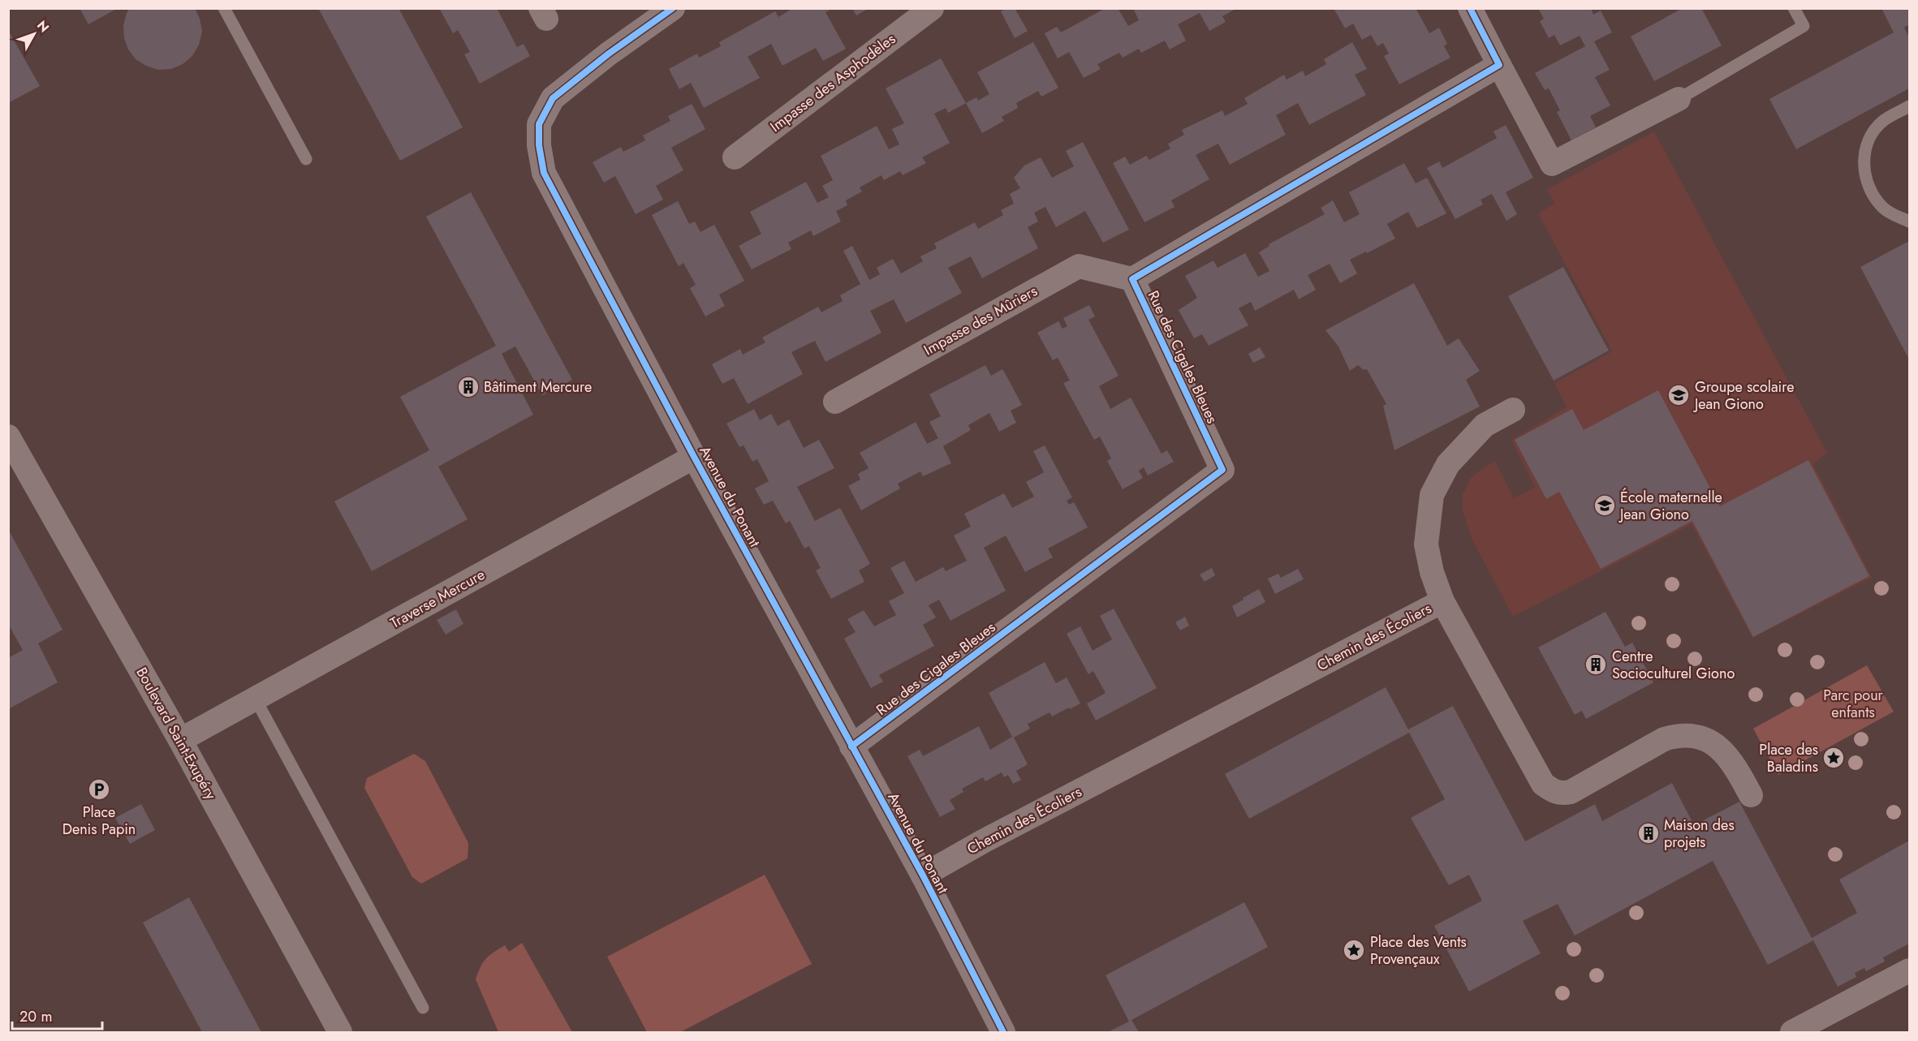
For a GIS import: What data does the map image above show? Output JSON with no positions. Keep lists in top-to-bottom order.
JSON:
{
  "streets": {
    "street": [
      "Impasse des Asphodèles",
      "Impasse des Mûriers",
      "Rue des Cigales Bleues",
      "Avenue du Ponant",
      "Traverse Mercure",
      "Chemin des Écoliers",
      "Boulevard Saint-Exupéry"
    ]
  },
  "crossings": [
    ["Impasse des Mûriers", "Rue des Cigales Bleues"],
    ["Rue des Cigales Bleues", "Avenue du Ponant"],
    ["Avenue du Ponant", "Traverse Mercure"],
    ["Avenue du Ponant", "Chemin des Écoliers"],
    ["Traverse Mercure", "Boulevard Saint-Exupéry"]
  ],
  "parks": ["Parc pour enfants"],
  "places": {
    "building": ["Bâtiment Mercure", "Centre Socioculturel Giono", "Maison des projets"],
    "school or university": ["Groupe scolaire Jean Giono", "École maternelle Jean Giono"],
    "place": ["Place des Baladins", "Place des Vents Provençaux"],
    "parking": ["Place Denis Papin"]
  },
  "scale_bar": "20 m",
  "north": "top right"
}
